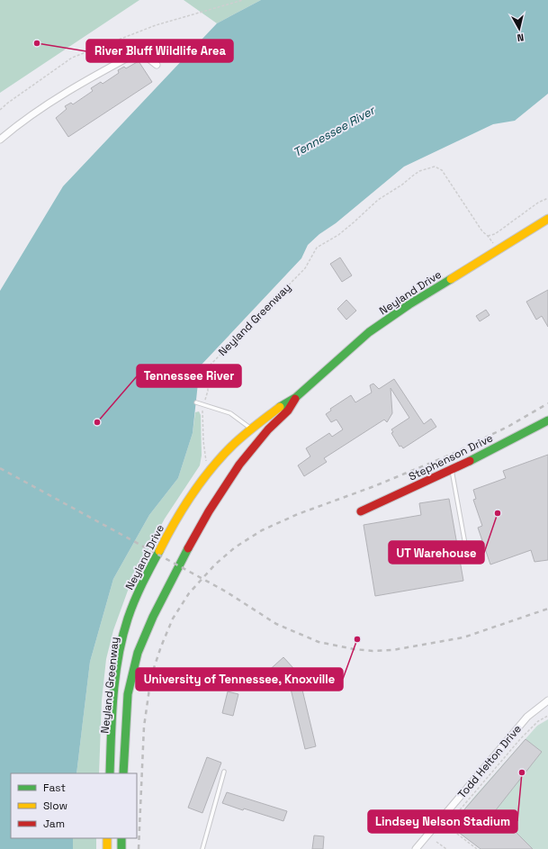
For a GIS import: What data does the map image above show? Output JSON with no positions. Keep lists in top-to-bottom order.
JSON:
{
  "streets": {
    "main road": ["Neyland Drive", "Stephenson Drive"],
    "street": ["Todd Helton Drive"],
    "path": ["Neyland Greenway"]
  },
  "crossings": [
    ["Neyland Drive", "Neyland Greenway"]
  ],
  "water": ["Tennessee River"],
  "places": [
    "River Bluff Wildlife Area",
    "Tennessee River",
    "UT Warehouse",
    "University of Tennessee, Knoxville",
    "Lindsey Nelson Stadium"
  ],
  "legend": ["Fast", "Slow", "Jam"],
  "north": "bottom"
}
